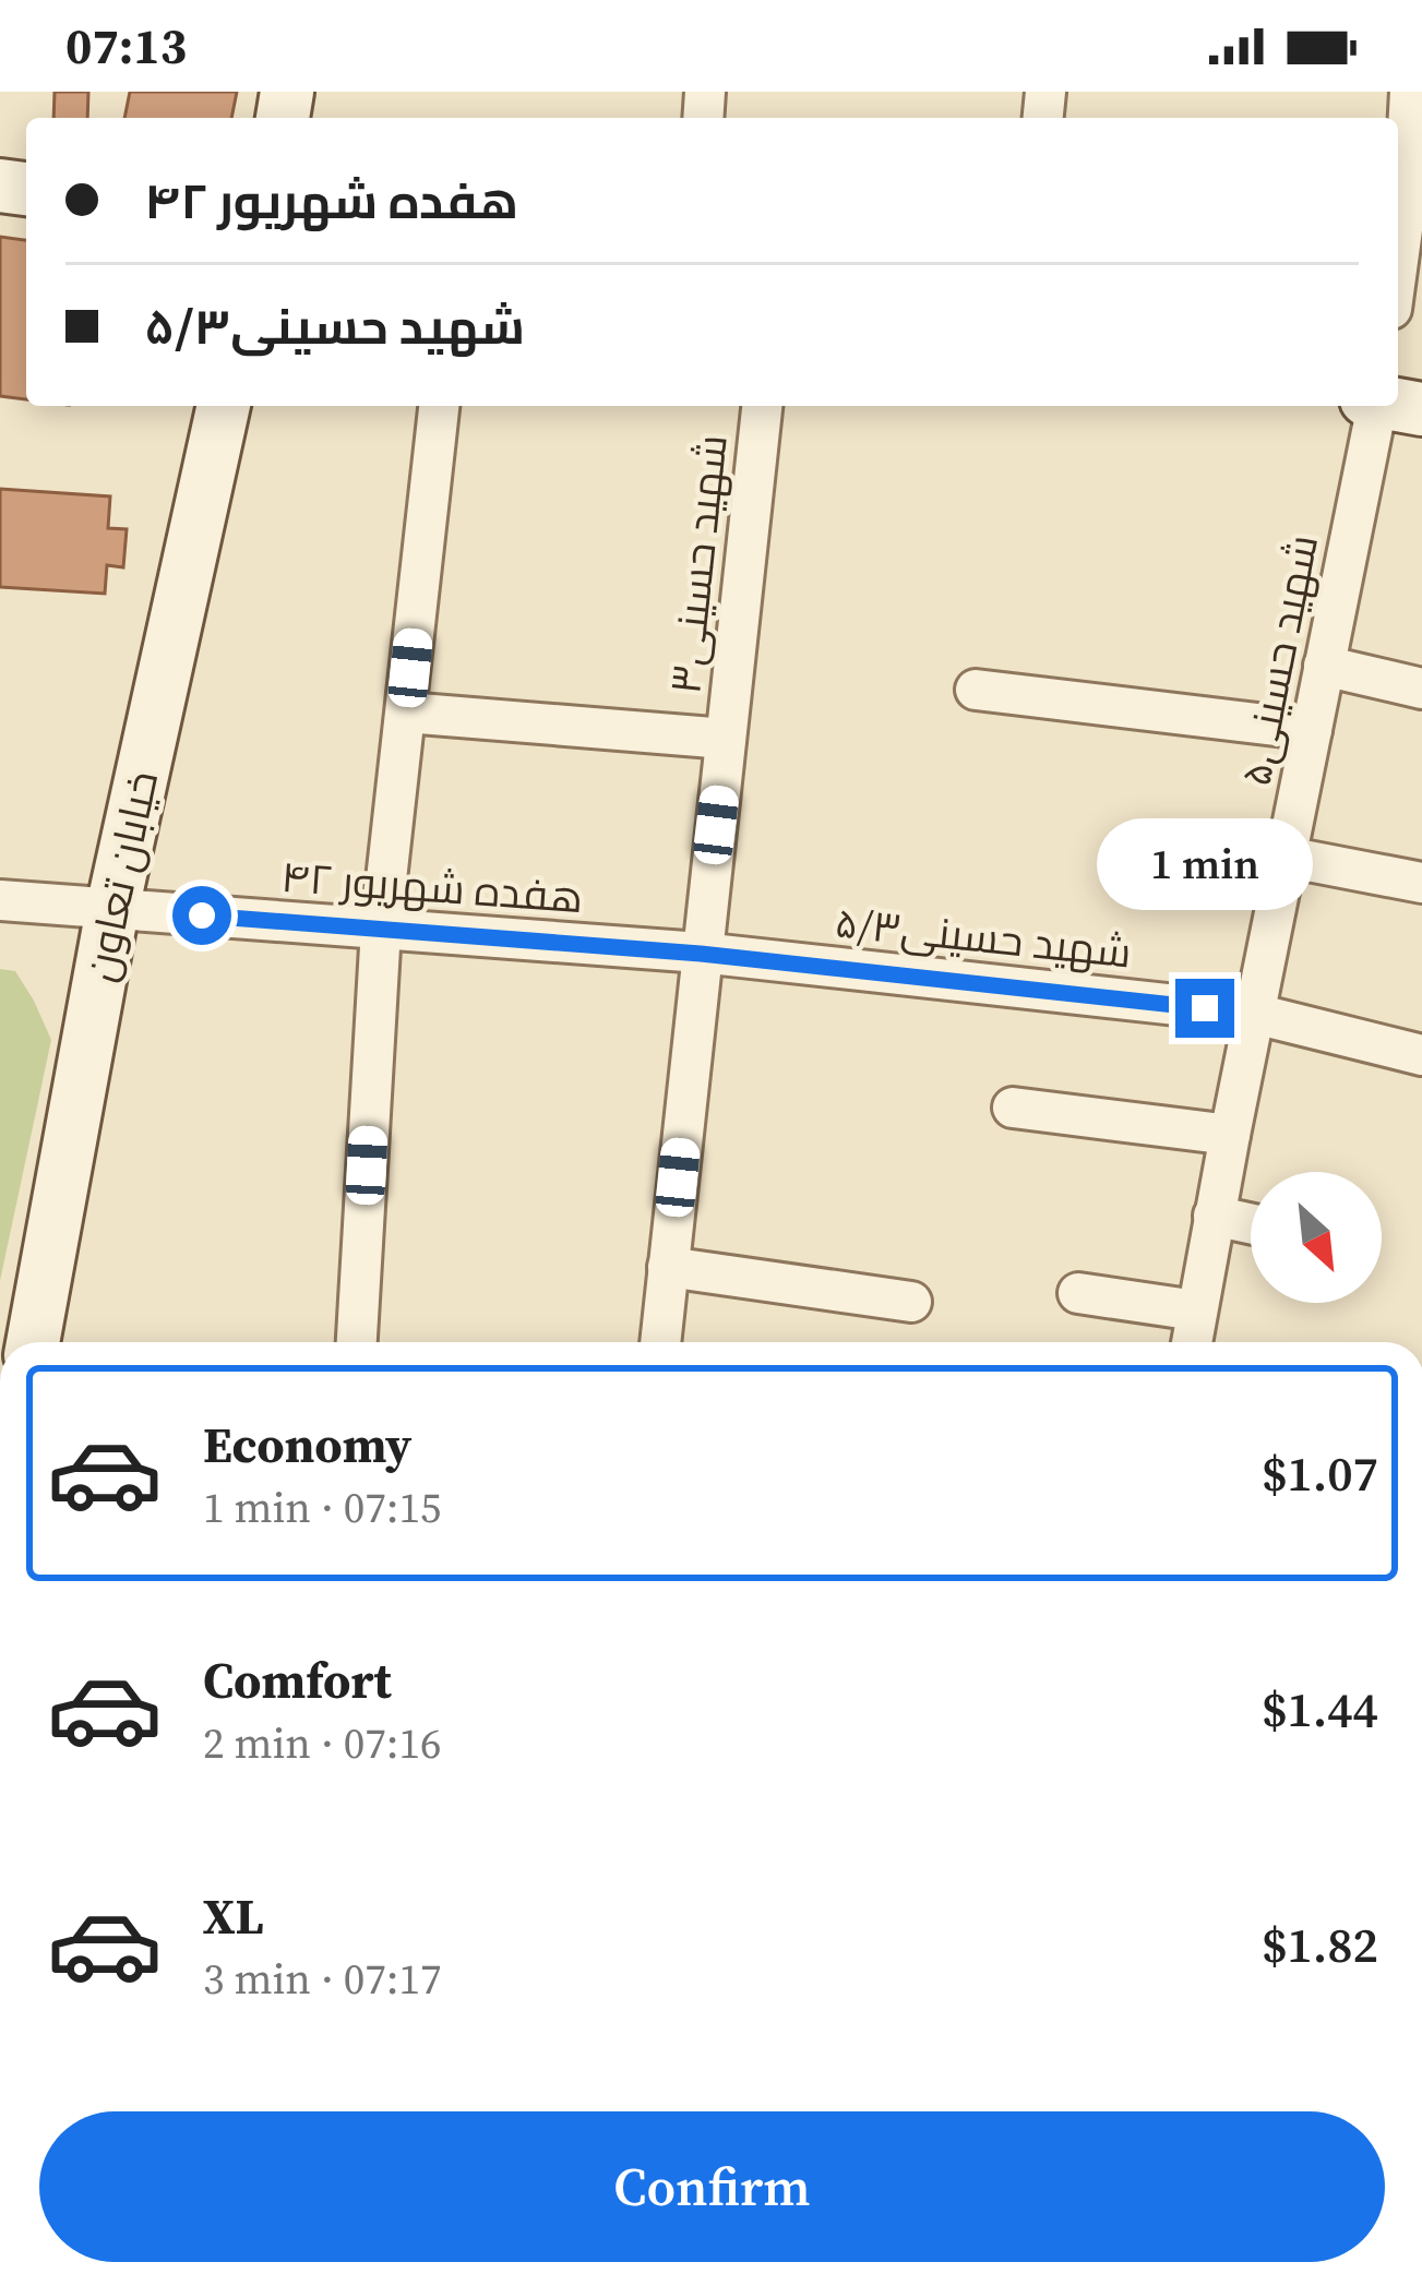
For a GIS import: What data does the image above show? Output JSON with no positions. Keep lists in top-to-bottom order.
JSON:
{
  "streets": {
    "street": [
      "شهید حسینی۳",
      "شهید حسینی۵",
      "خیابان تعاون",
      "هفده شهریور ۴۲",
      "شهید حسینی۵/۳"
    ]
  },
  "crossings": [
    ["شهید حسینی۳", "هفده شهریور ۴۲"],
    ["شهید حسینی۳", "شهید حسینی۵/۳"],
    ["شهید حسینی۵", "شهید حسینی۵/۳"],
    ["خیابان تعاون", "هفده شهریور ۴۲"],
    ["هفده شهریور ۴۲", "شهید حسینی۵/۳"]
  ],
  "north": "bottom right",
  "page": {
    "status": "07:13",
    "banner": ["هفده شهریور ۴۲", "شهید حسینی۵/۳"],
    "bubble": "1 min",
    "list": [
      {
        "name": "Economy",
        "note": "1 min · 07:15",
        "value": "$1.07"
      },
      {
        "name": "Comfort",
        "note": "2 min · 07:16",
        "value": "$1.44"
      },
      {
        "name": "XL",
        "note": "3 min · 07:17",
        "value": "$1.82"
      }
    ],
    "buttons": "Confirm"
  }
}
